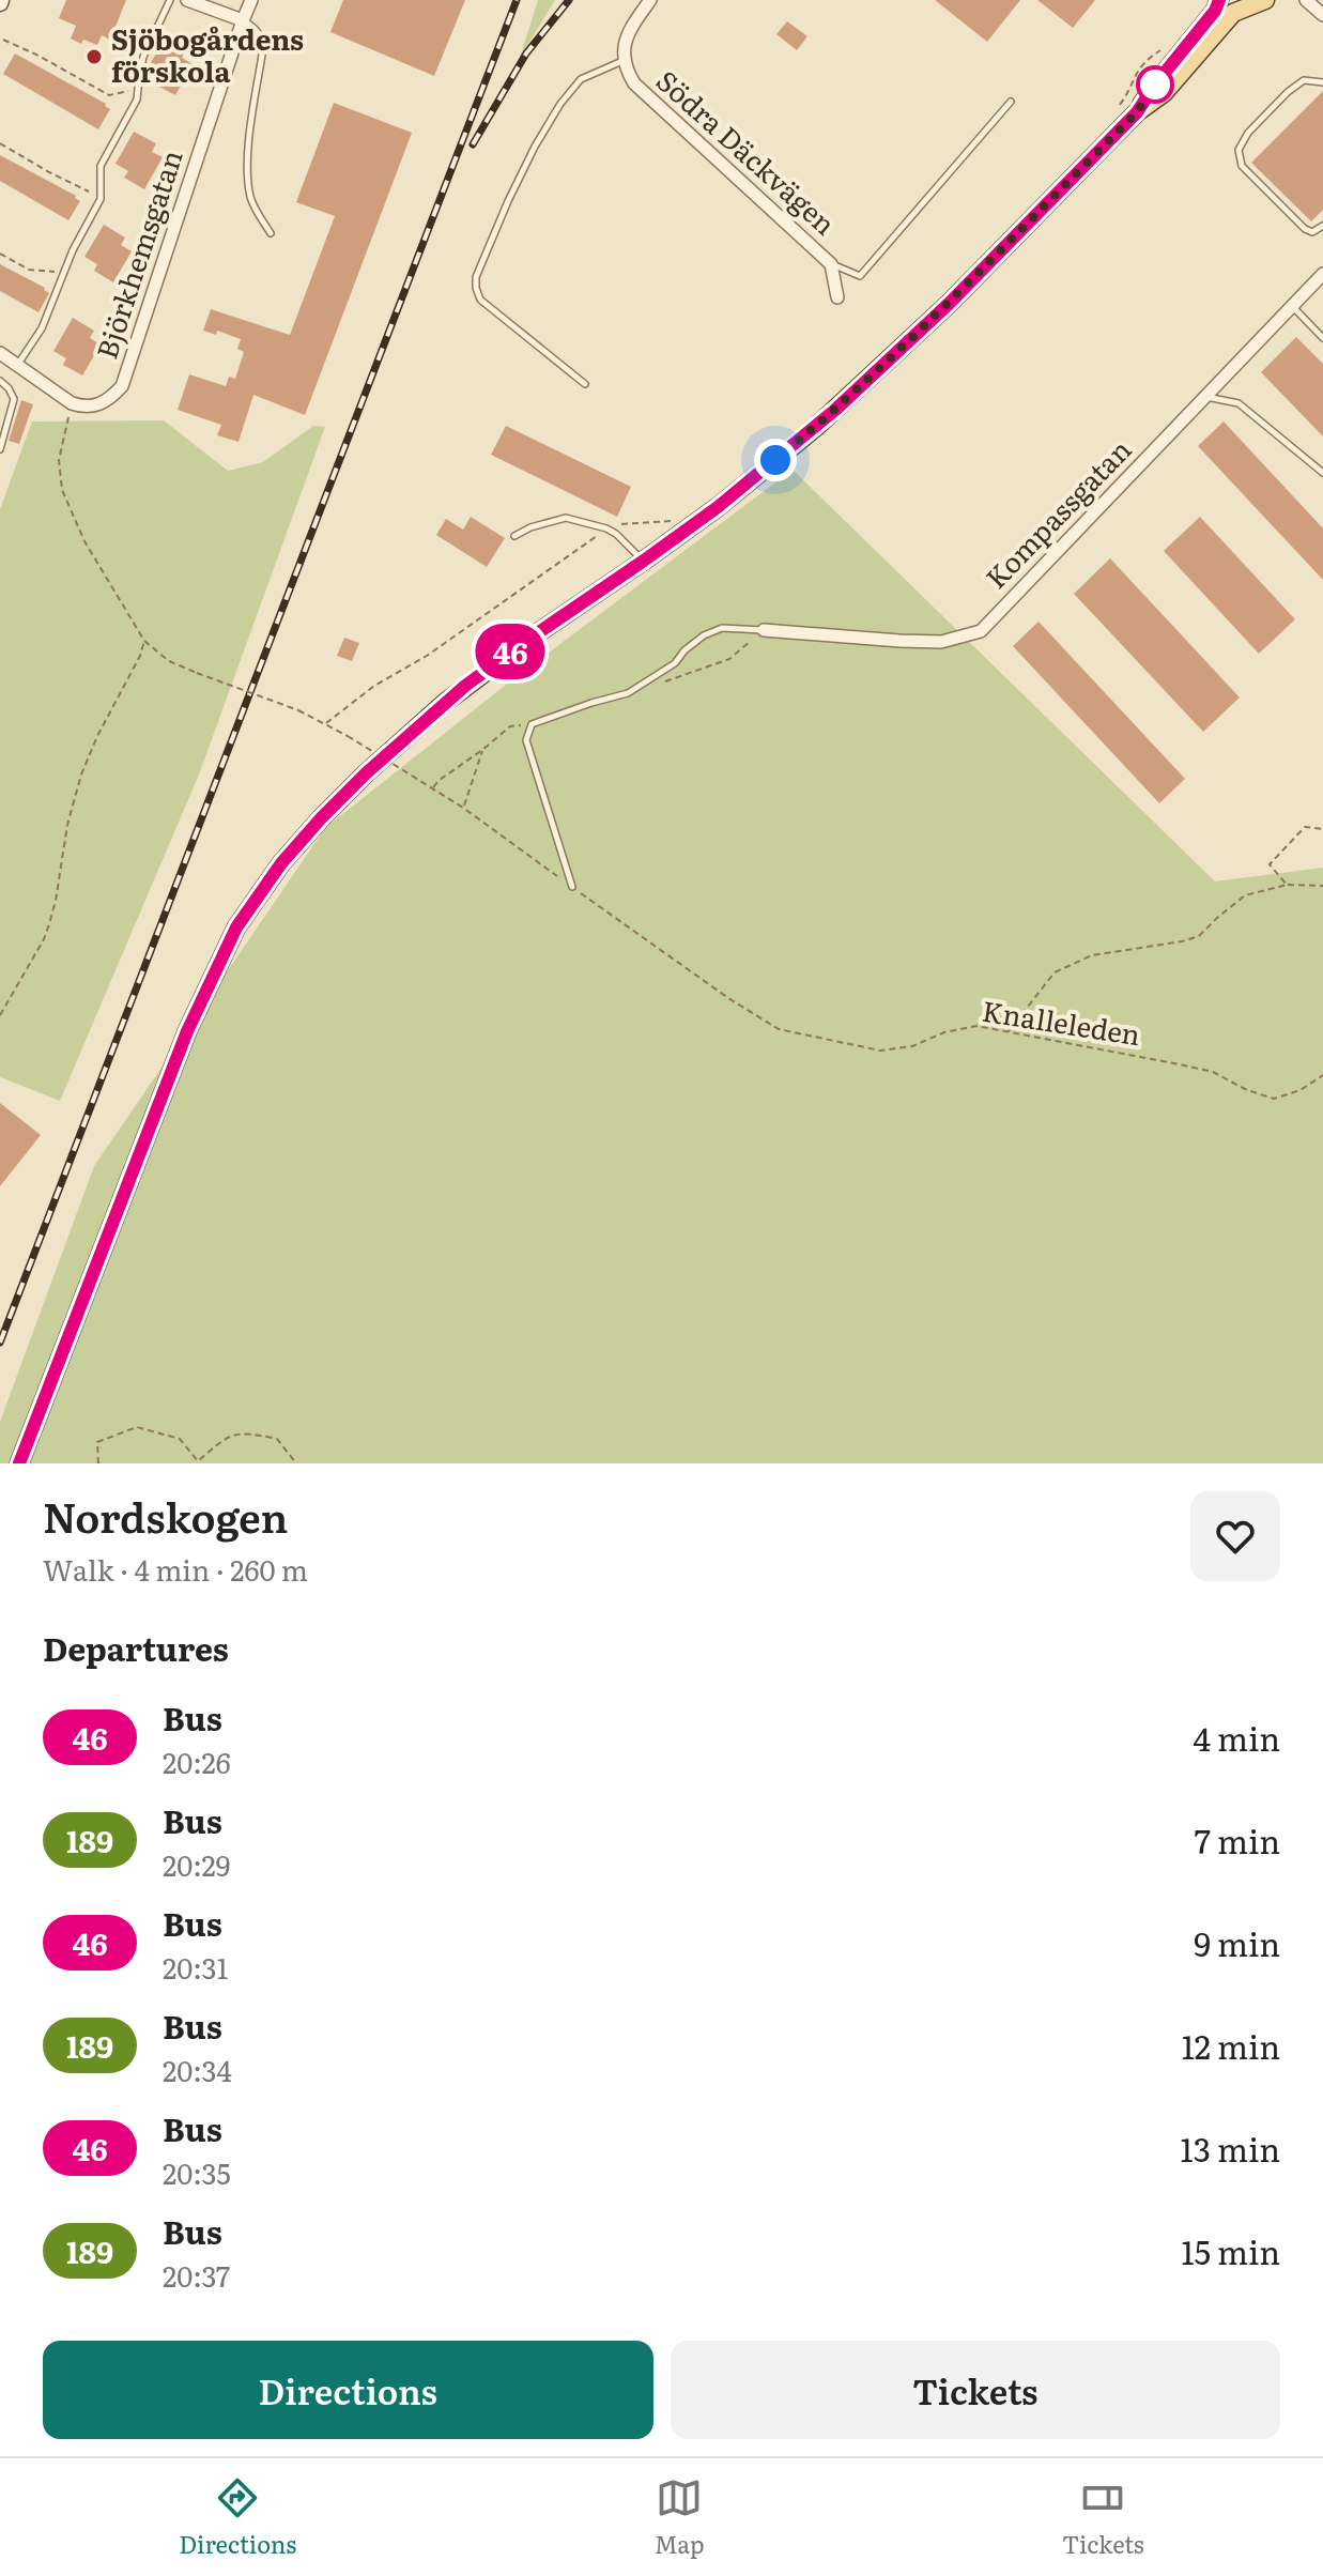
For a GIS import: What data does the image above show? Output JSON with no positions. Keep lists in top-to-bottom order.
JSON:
{
  "streets": {
    "street": ["Södra Däckvägen", "Björkhemsgatan", "Kompassgatan"],
    "path": ["Knalleleden"]
  },
  "places": ["Sjöbogårdens förskola"],
  "lines": ["bus line 46"],
  "page": {
    "on_map": "46",
    "heading": [
      ["Nordskogen", "Walk · 4 min · 260 m"],
      "Departures"
    ],
    "list": [
      {
        "mark": "46",
        "name": "Bus",
        "note": "20:26",
        "value": "4 min"
      },
      {
        "mark": "189",
        "name": "Bus",
        "note": "20:29",
        "value": "7 min"
      },
      {
        "mark": "46",
        "name": "Bus",
        "note": "20:31",
        "value": "9 min"
      },
      {
        "mark": "189",
        "name": "Bus",
        "note": "20:34",
        "value": "12 min"
      },
      {
        "mark": "46",
        "name": "Bus",
        "note": "20:35",
        "value": "13 min"
      },
      {
        "mark": "189",
        "name": "Bus",
        "note": "20:37",
        "value": "15 min"
      }
    ],
    "buttons": ["Directions", "Tickets"],
    "tabs": ["Directions", "Map", "Tickets"]
  }
}
